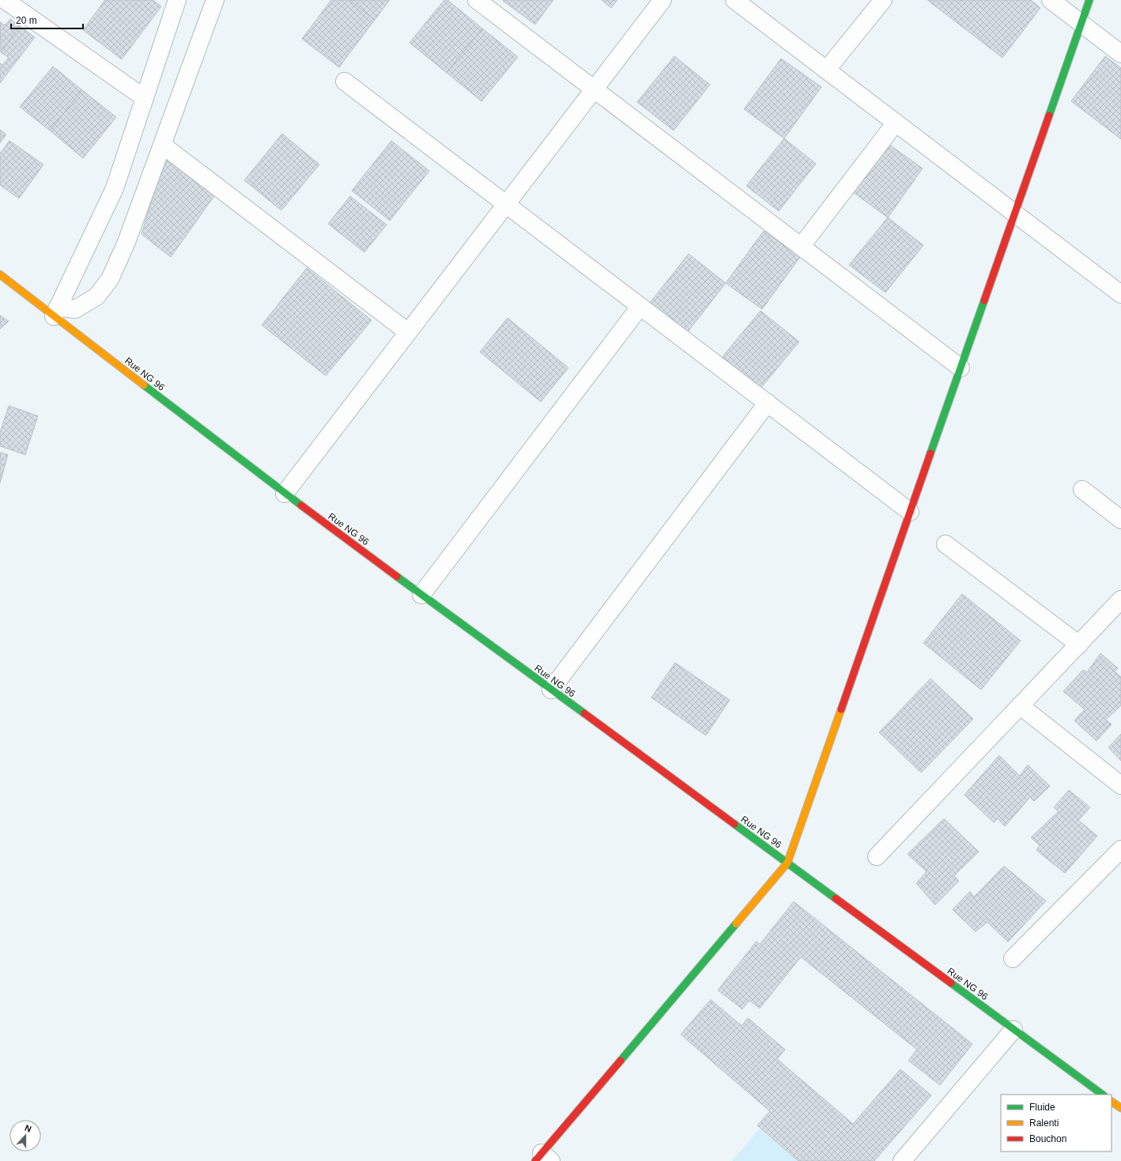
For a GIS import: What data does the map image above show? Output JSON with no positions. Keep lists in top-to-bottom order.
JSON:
{
  "streets": {
    "street": ["Rue NG 96"]
  },
  "legend": ["Fluide", "Ralenti", "Bouchon"],
  "scale_bar": "20 m",
  "north": "top"
}
